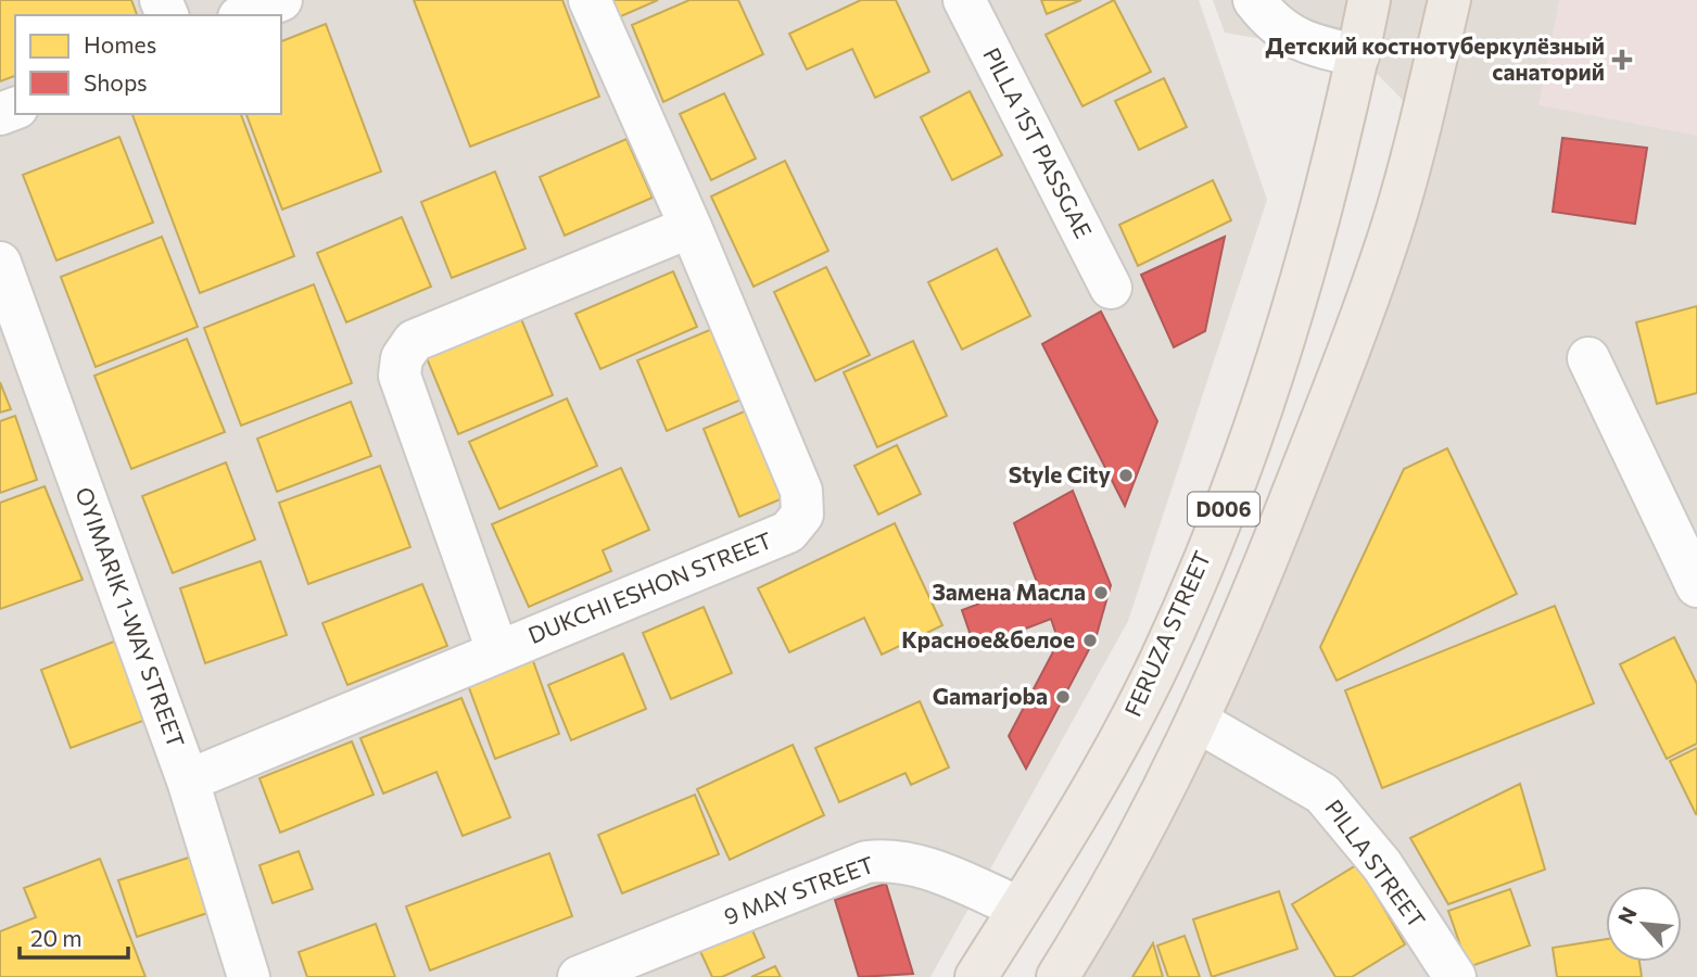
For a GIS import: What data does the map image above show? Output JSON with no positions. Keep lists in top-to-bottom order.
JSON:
{
  "streets": {
    "main road": ["D006", "FERUZA STREET"],
    "street": [
      "PILLA 1ST PASSGAE",
      "DUKCHI ESHON STREET",
      "OYIMARIK 1-WAY STREET",
      "PILLA STREET",
      "9 MAY STREET"
    ]
  },
  "crossings": [
    ["D006", "PILLA STREET"],
    ["DUKCHI ESHON STREET", "OYIMARIK 1-WAY STREET"],
    ["FERUZA STREET", "9 MAY STREET"]
  ],
  "places": {
    "health": ["Детский костнотуберкулёзный санаторий"],
    "other": [
      "Style City",
      "Замена Масла",
      "Красное&белое",
      "Gamarjoba"
    ]
  },
  "legend": ["Homes", "Shops"],
  "scale_bar": "20 m",
  "north": "top left"
}
